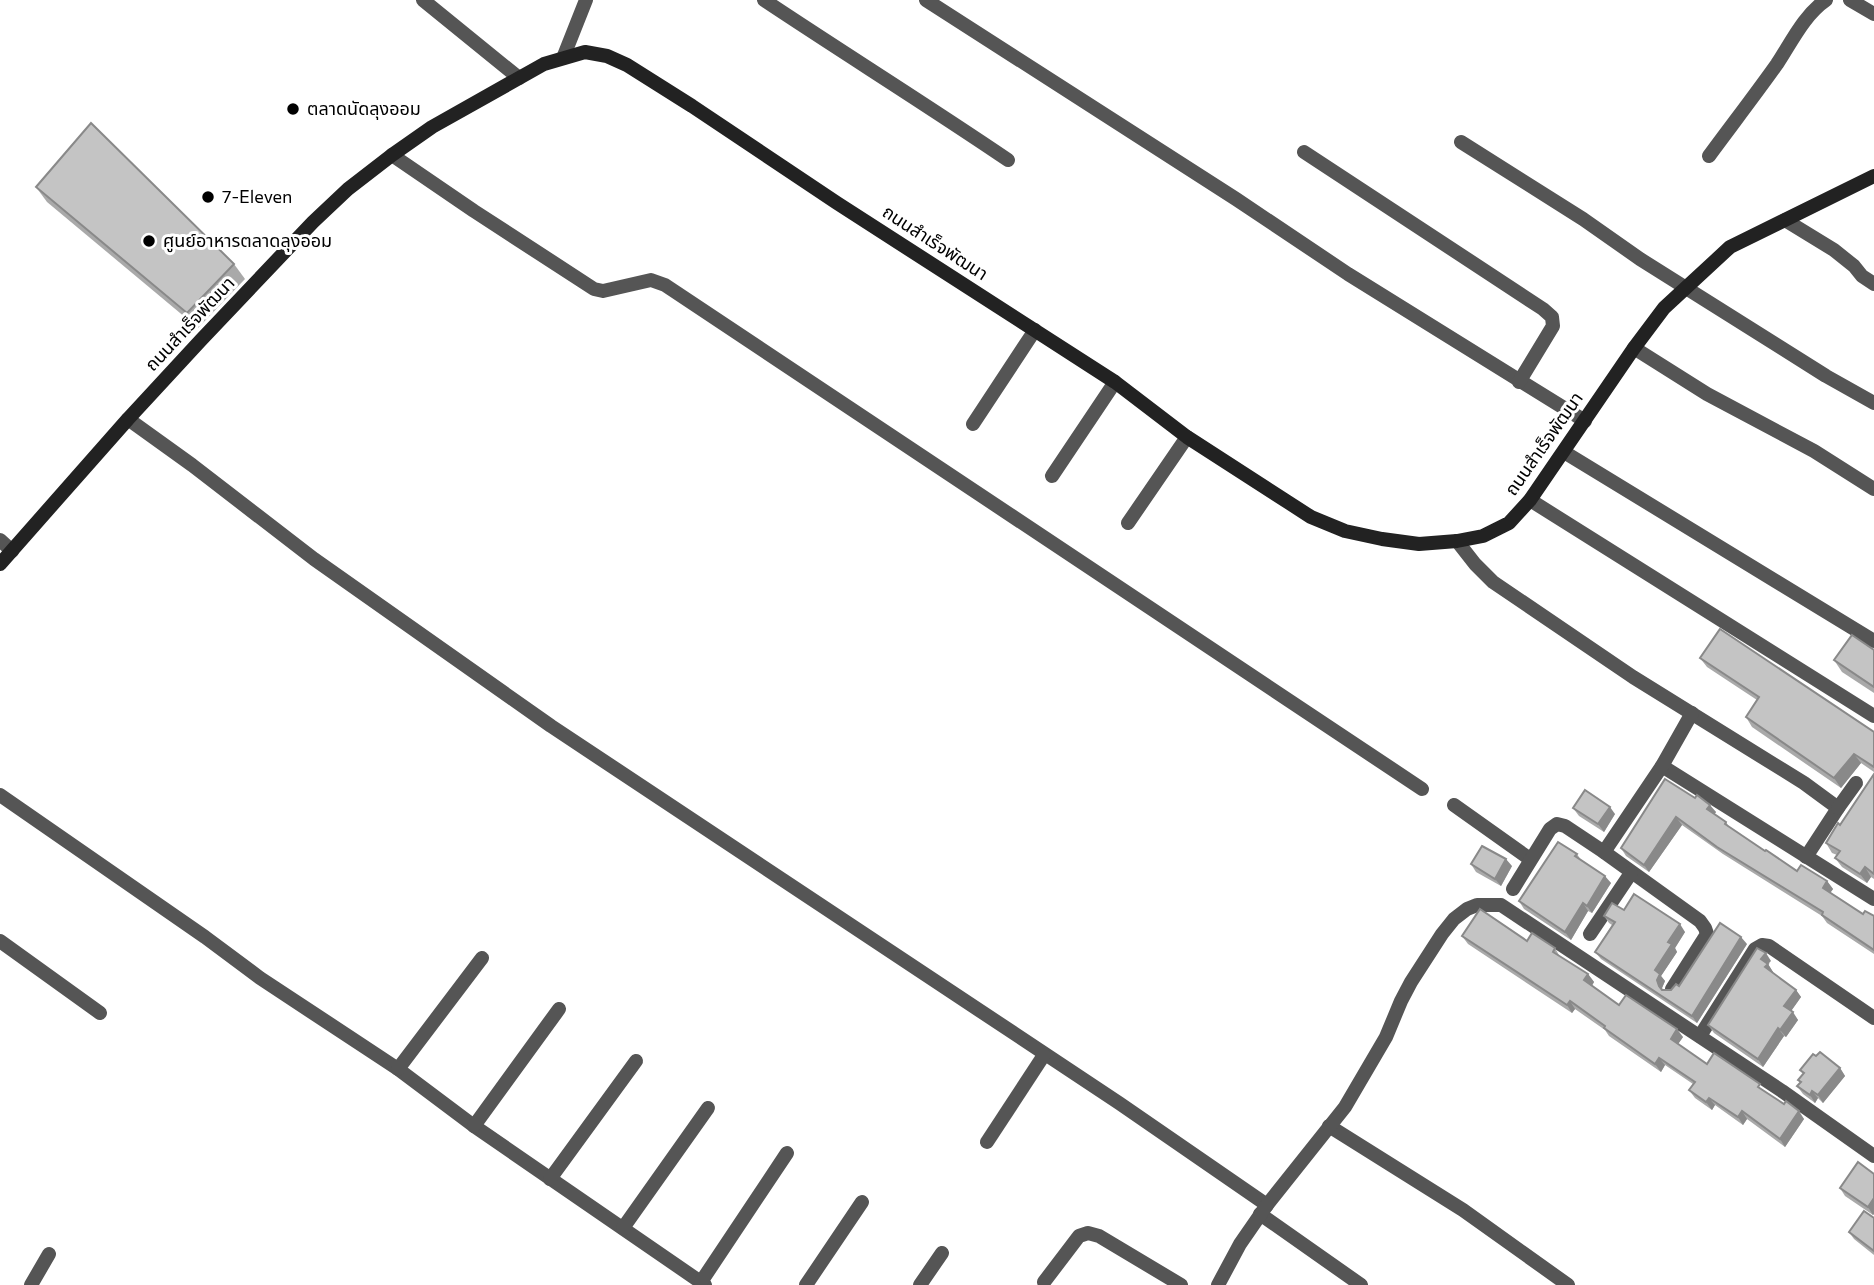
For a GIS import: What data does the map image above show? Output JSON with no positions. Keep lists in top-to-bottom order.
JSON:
{
  "streets": {
    "street": ["ถนนสำเร็จพัฒนา"]
  },
  "places": ["ตลาดนัดลุงออม", "7-Eleven", "ศูนย์อาหารตลาดลุงออม"]
}
